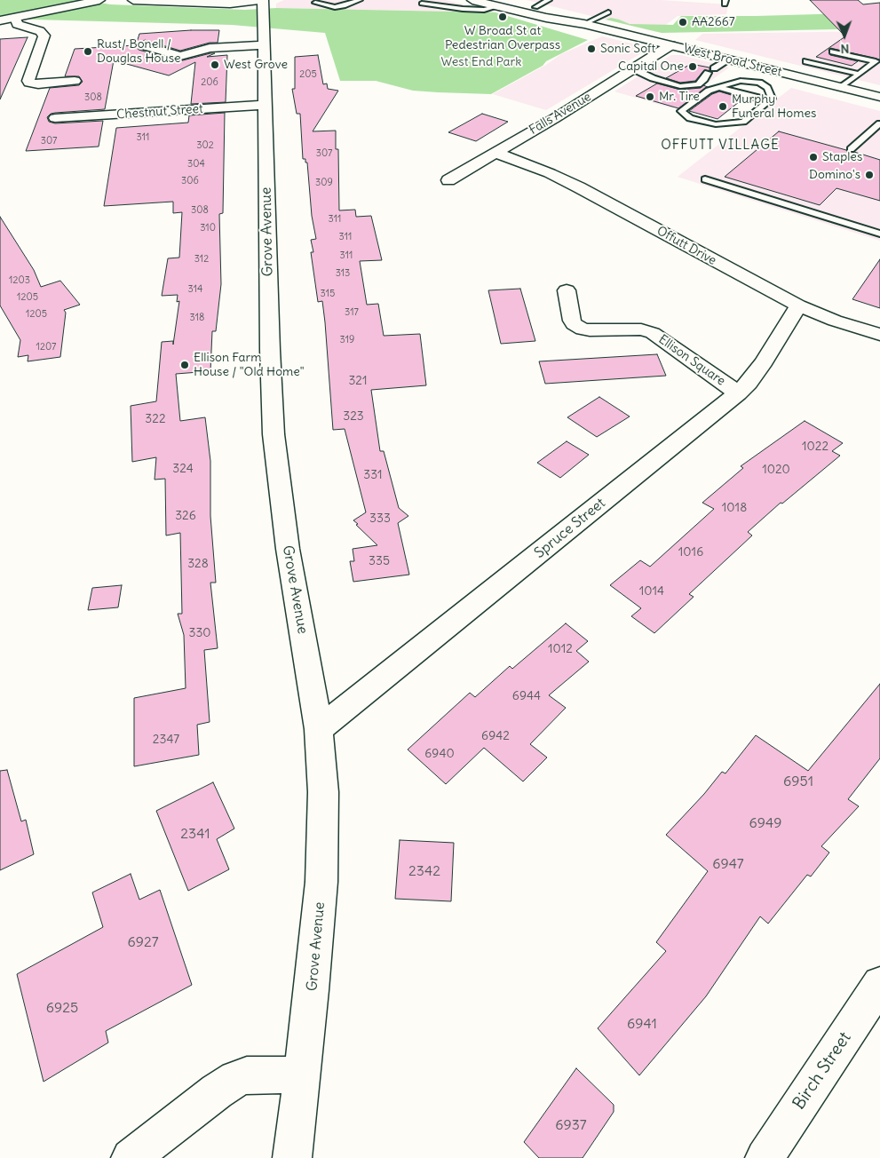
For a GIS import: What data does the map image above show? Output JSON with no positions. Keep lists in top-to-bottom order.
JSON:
{
  "streets": {
    "street": [
      "West Broad Street",
      "Chestnut Street",
      "Falls Avenue",
      "Grove Avenue",
      "Offutt Drive",
      "Ellison Square",
      "Spruce Street",
      "Birch Street"
    ]
  },
  "crossings": [
    ["West Broad Street", "Falls Avenue"],
    ["Chestnut Street", "Grove Avenue"],
    ["Falls Avenue", "Offutt Drive"],
    ["Grove Avenue", "Spruce Street"],
    ["Offutt Drive", "Spruce Street"],
    ["Ellison Square", "Spruce Street"]
  ],
  "districts": ["OFFUTT VILLAGE"],
  "parks": ["West End Park"],
  "places": [
    "W Broad St at Pedestrian Overpass",
    "AA2667",
    "Sonic Soft",
    "Rust/ Bonell / Douglas House",
    "West Grove",
    "Capital One",
    "Mr. Tire",
    "Murphy Funeral Homes",
    "Staples",
    "Domino's",
    "Ellison Farm House / \"Old Home\""
  ],
  "house_numbers": [
    "205",
    "206",
    "308",
    "311",
    "307",
    "302",
    "307",
    "304",
    "306",
    "309",
    "308",
    "311",
    "310",
    "311",
    "311",
    "312",
    "313",
    "1203",
    "314",
    "315",
    "1205",
    "317",
    "1205",
    "318",
    "319",
    "1207",
    "321",
    "323",
    "322",
    "1022",
    "324",
    "1020",
    "331",
    "1018",
    "326",
    "333",
    "1016",
    "335",
    "328",
    "1014",
    "330",
    "1012",
    "6944",
    "6942",
    "2347",
    "6940",
    "6951",
    "6949",
    "2341",
    "6947",
    "2342",
    "6927",
    "6925",
    "6941",
    "6937"
  ],
  "north": "bottom"
}
